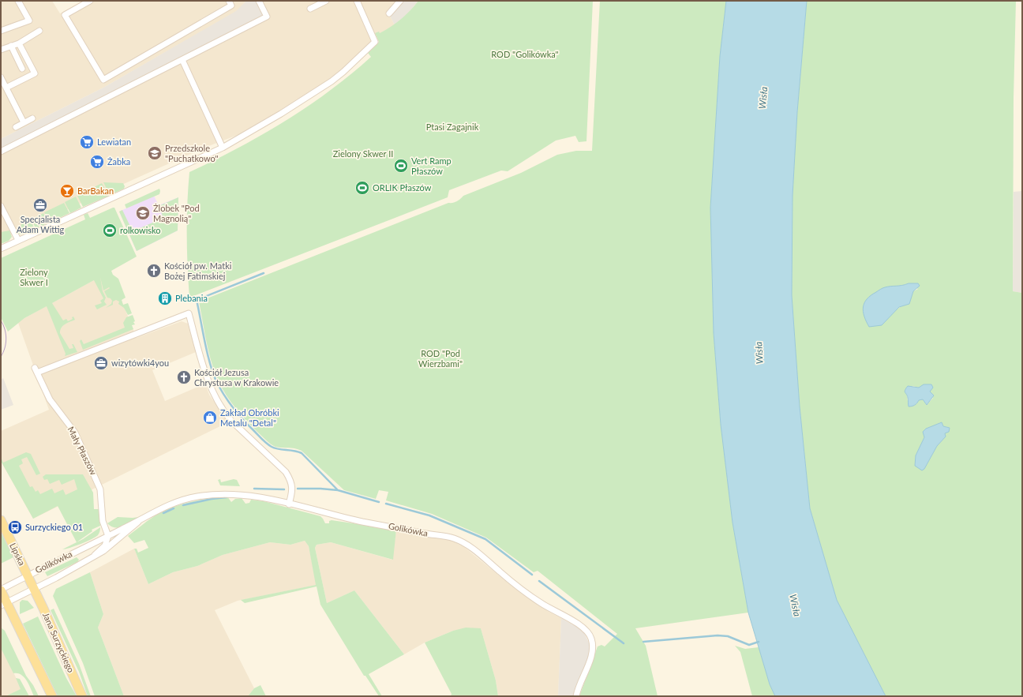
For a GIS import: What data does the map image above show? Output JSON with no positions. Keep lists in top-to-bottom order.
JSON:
{
  "streets": {
    "main road": ["Lipska", "Jana Surzyckiego"],
    "street": ["Mały Płaszów", "Golikówka"]
  },
  "crossings": [
    ["Mały Płaszów", "Golikówka"],
    ["Golikówka", "Lipska"],
    ["Golikówka", "Jana Surzyckiego"],
    ["Lipska", "Jana Surzyckiego"]
  ],
  "water": ["Wisła"],
  "parks": [
    "ROD \"Golikówka\"",
    "Ptasi Zagajnik",
    "Zielony Skwer II",
    "Zielony Skwer I",
    "ROD \"Pod Wierzbami\""
  ],
  "places": {
    "supermarket": ["Lewiatan", "Żabka"],
    "school or university": ["Przedszkole \"Puchatkowo\"", "Żlobek \"Pod Magnolią\""],
    "sports": ["Vert Ramp Płaszów", "ORLIK Płaszów", "rolkowisko"],
    "bar": ["BarBakan"],
    "office": ["Specjalista Adam Wittig", "wizytówki4you"],
    "church": ["Kościół pw. Matki Bożej Fatimskiej", "Kościół Jezusa Chrystusa w Krakowie"],
    "building": ["Plebania"],
    "shop": ["Zakład Obróbki Metalu \"Detal\""],
    "bus stop": ["Surzyckiego 01"]
  }
}
